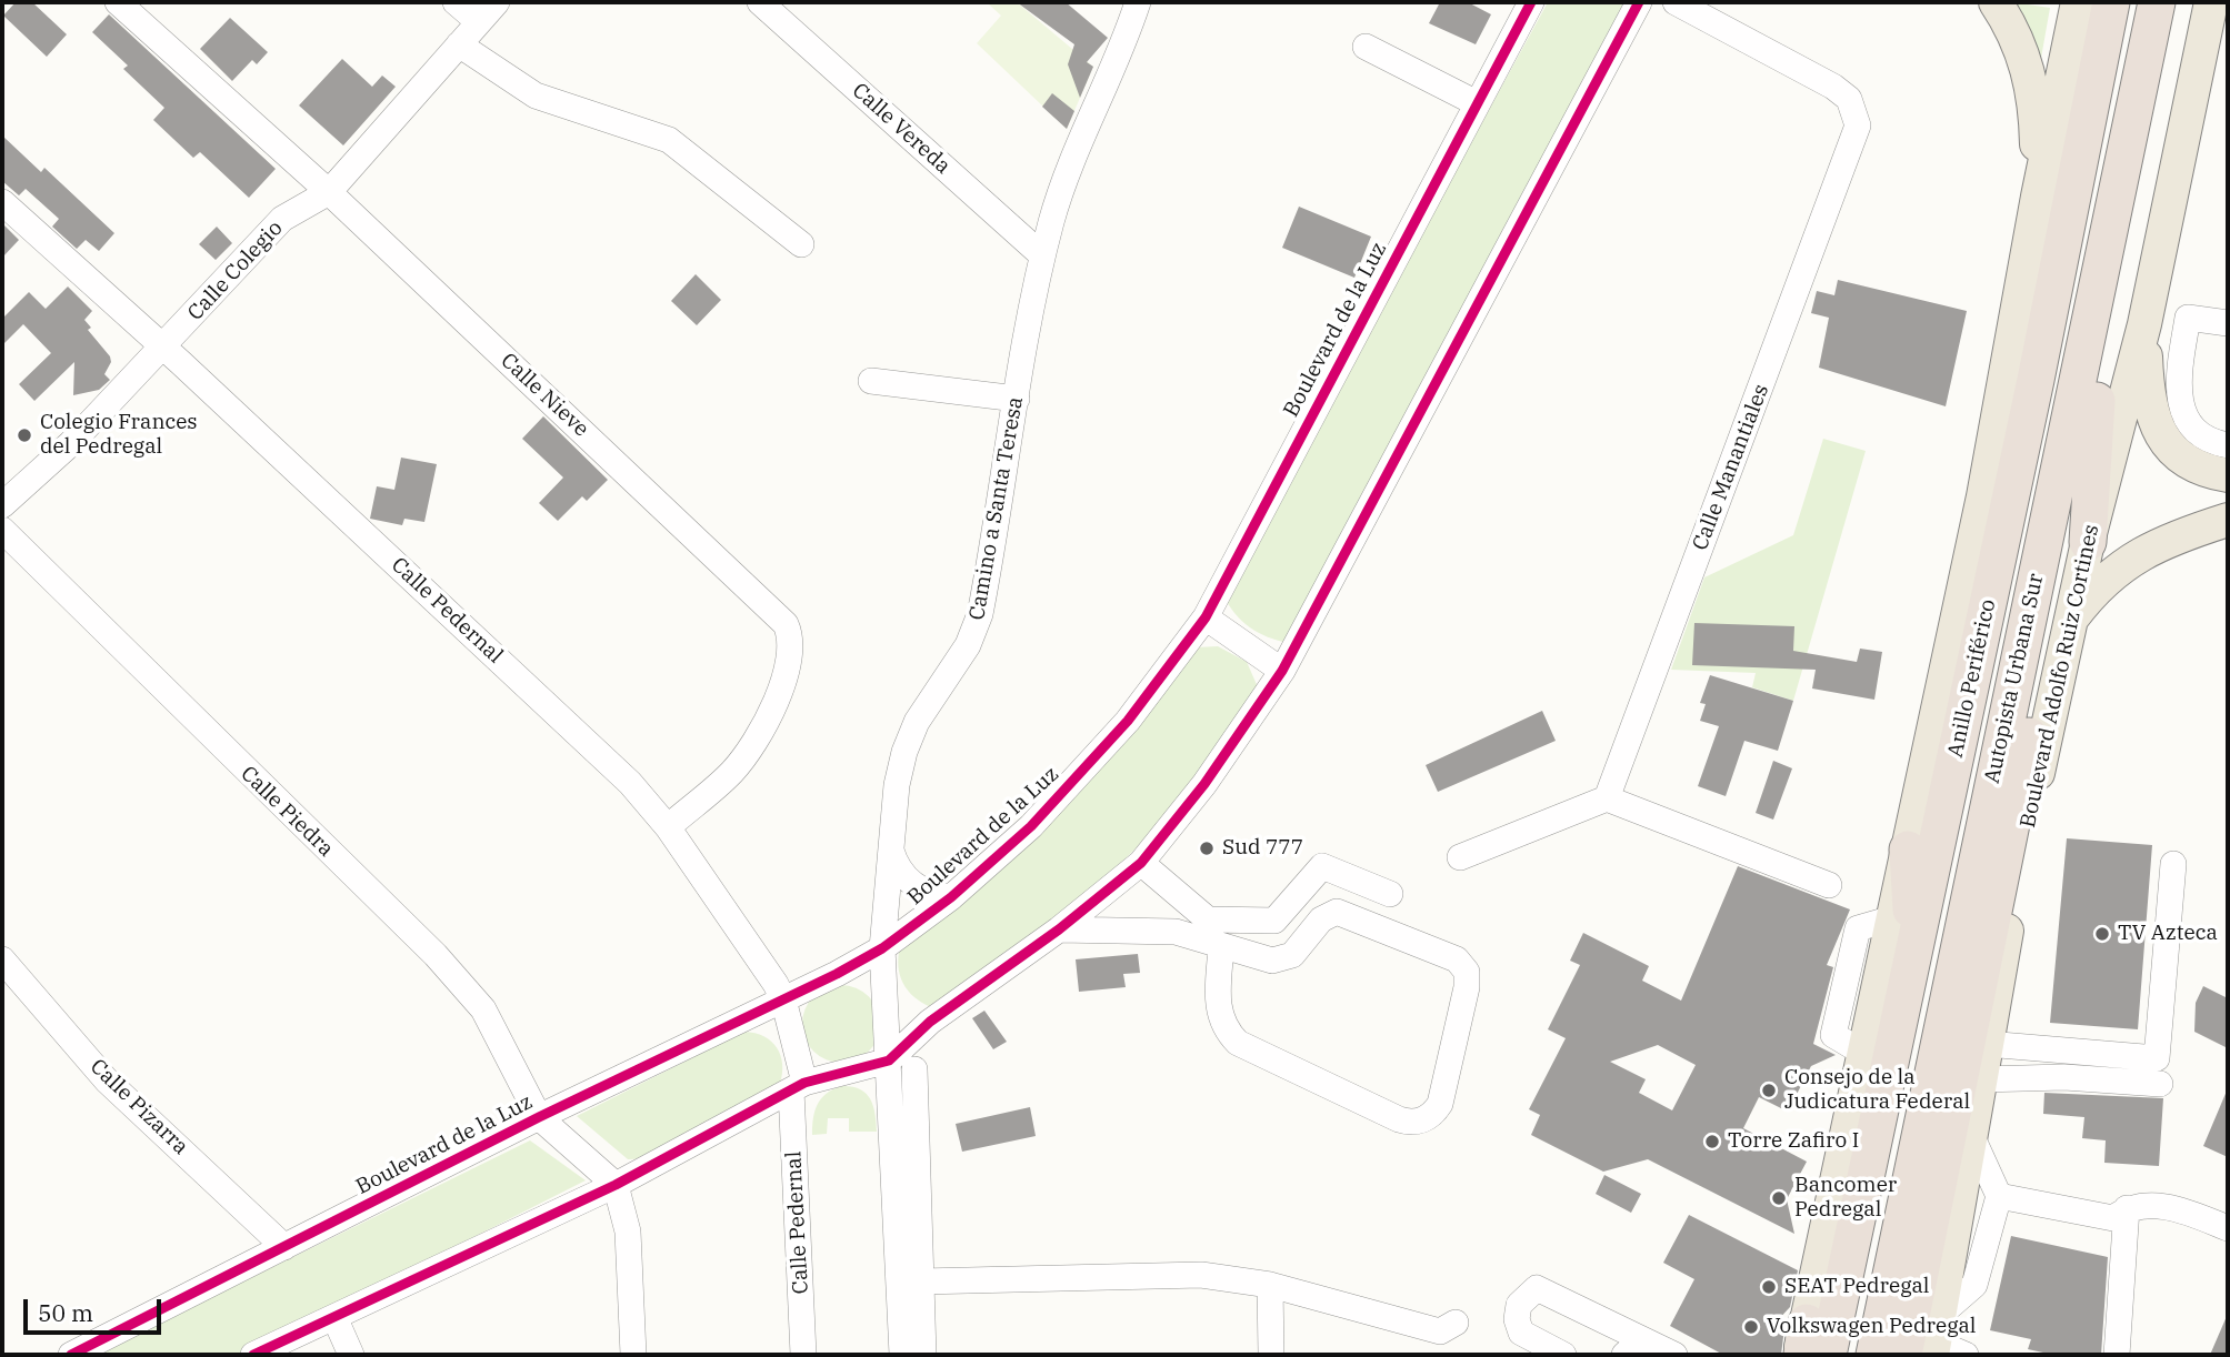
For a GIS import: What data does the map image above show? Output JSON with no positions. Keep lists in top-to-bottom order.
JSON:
{
  "streets": {
    "highway": ["Anillo Periférico", "Autopista Urbana Sur"],
    "main road": ["Boulevard Adolfo Ruiz Cortines"],
    "street": [
      "Calle Vereda",
      "Calle Colegio",
      "Boulevard de la Luz",
      "Calle Nieve",
      "Calle Manantiales",
      "Camino a Santa Teresa",
      "Calle Pedernal",
      "Calle Piedra",
      "Calle Pizarra"
    ]
  },
  "crossings": [
    ["Calle Vereda", "Camino a Santa Teresa"],
    ["Calle Colegio", "Calle Nieve"],
    ["Calle Colegio", "Calle Pedernal"],
    ["Boulevard de la Luz", "Camino a Santa Teresa"],
    ["Boulevard de la Luz", "Calle Pedernal"],
    ["Boulevard de la Luz", "Calle Piedra"],
    ["Boulevard de la Luz", "Calle Pizarra"],
    ["Calle Nieve", "Calle Pedernal"]
  ],
  "places": [
    "Colegio Frances del Pedregal",
    "Sud 777",
    "TV Azteca",
    "Consejo de la Judicatura Federal",
    "Torre Zafiro I",
    "Bancomer Pedregal",
    "SEAT Pedregal",
    "Volkswagen Pedregal"
  ],
  "scale_bar": "50 m"
}
